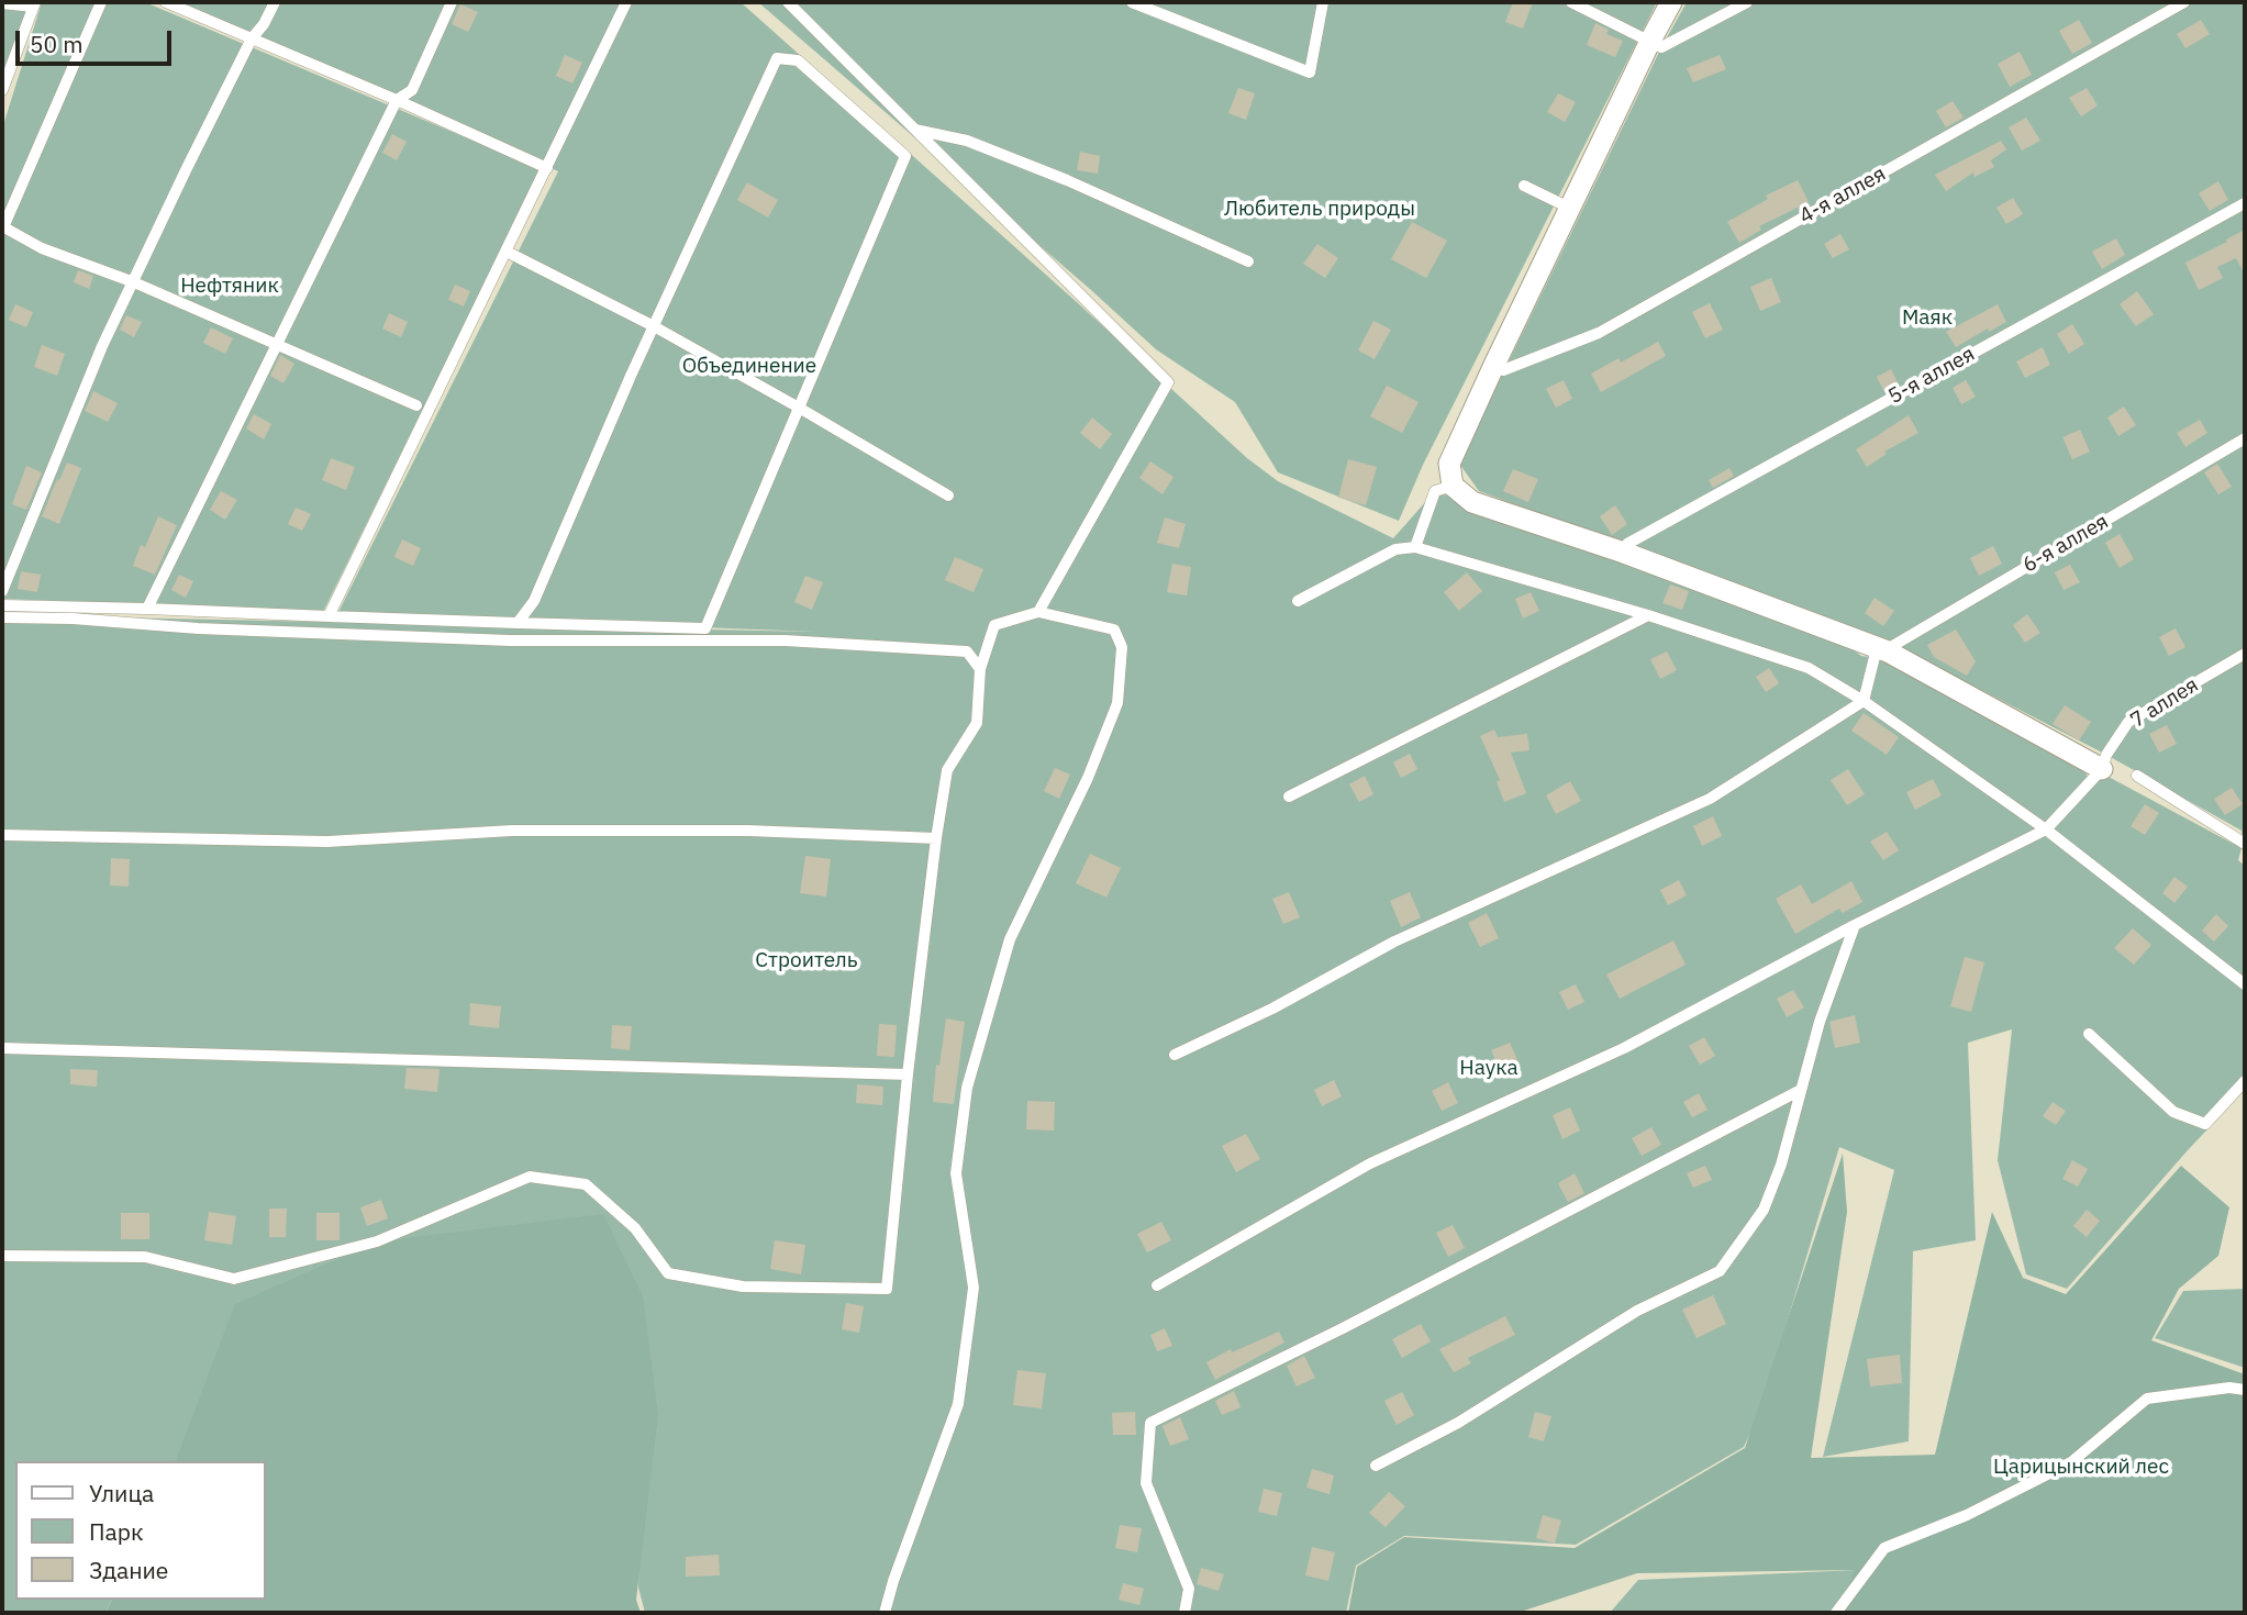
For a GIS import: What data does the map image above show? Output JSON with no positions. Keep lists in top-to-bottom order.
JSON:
{
  "streets": {
    "lane": [
      "4-я аллея",
      "5-я аллея",
      "6-я аллея",
      "7 аллея"
    ]
  },
  "parks": [
    "Любитель природы",
    "Нефтяник",
    "Маяк",
    "Объединение",
    "Строитель",
    "Наука",
    "Царицынский лес"
  ],
  "legend": ["Улица", "Парк", "Здание"],
  "scale_bar": "50 m"
}
